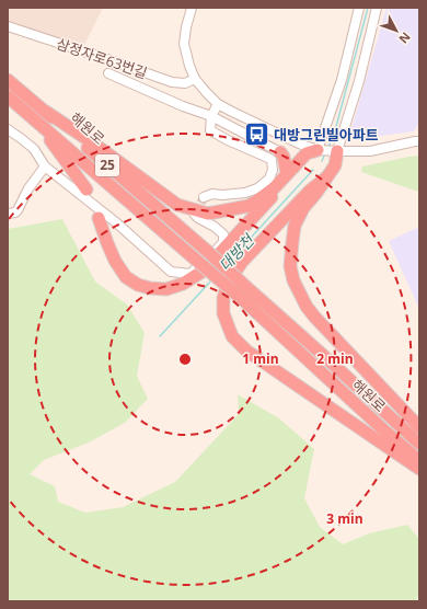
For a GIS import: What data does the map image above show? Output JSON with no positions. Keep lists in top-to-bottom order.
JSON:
{
  "streets": {
    "highway": ["해원로", "25"],
    "street": ["삼정자로63번길"]
  },
  "water": ["대방천"],
  "places": {
    "bus stop": ["대방그린빌아파트"]
  },
  "north": "bottom right",
  "rings": ["1 min", "2 min", "3 min"]
}
